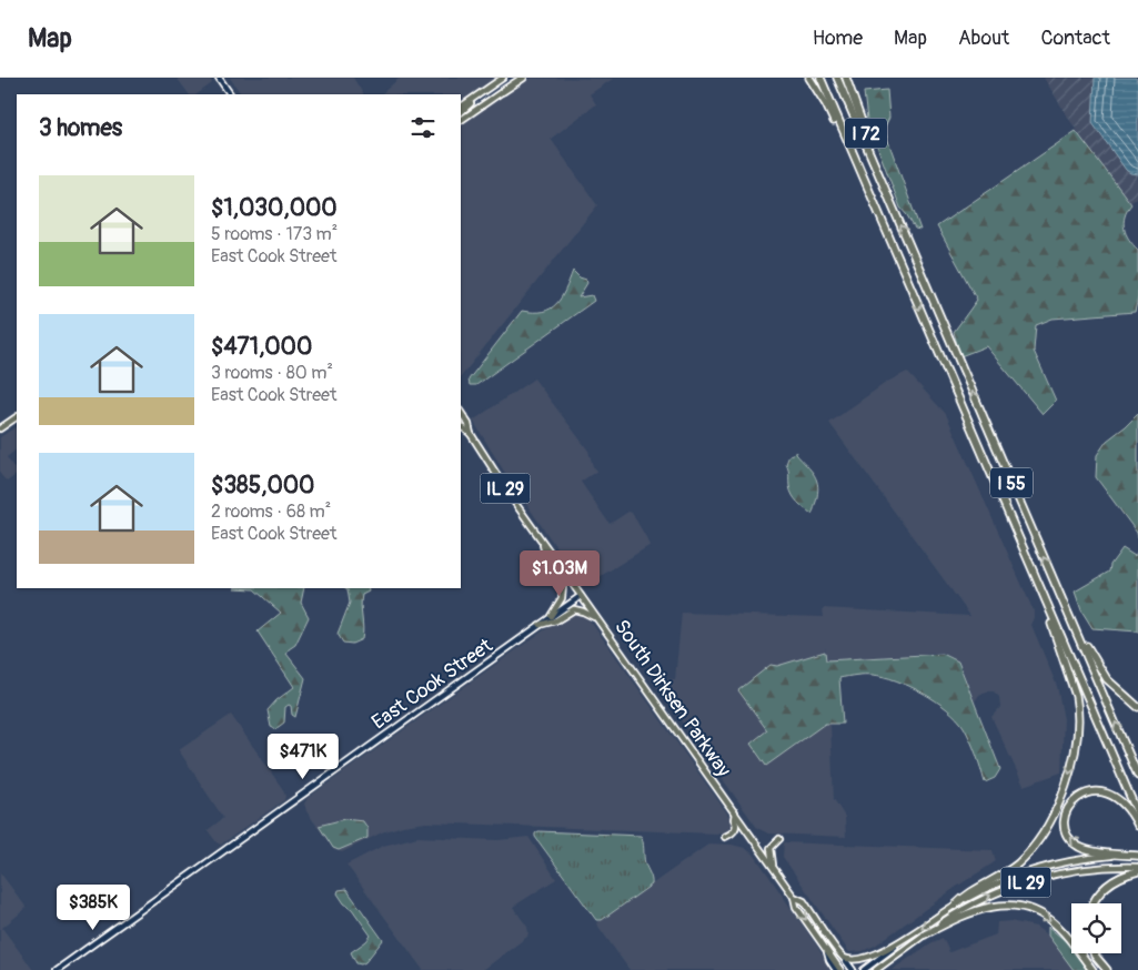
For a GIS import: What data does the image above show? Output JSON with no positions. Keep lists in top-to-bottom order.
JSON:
{
  "streets": {
    "highway": ["I 72", "I 55", "IL 29"],
    "main road": ["South Dirksen Parkway"],
    "street": ["East Cook Street"]
  },
  "crossings": [
    ["I 72", "I 55"],
    ["IL 29", "South Dirksen Parkway"],
    ["East Cook Street", "South Dirksen Parkway"]
  ],
  "page": {
    "header": "Map",
    "nav": [
      "Home",
      "Map",
      "About",
      "Contact"
    ],
    "heading": "3 homes",
    "list": [
      {
        "name": "$1,030,000",
        "note": "5 rooms · 173 m² · East Cook Street"
      },
      {
        "name": "$471,000",
        "note": "3 rooms · 80 m² · East Cook Street"
      },
      {
        "name": "$385,000",
        "note": "2 rooms · 68 m² · East Cook Street"
      }
    ],
    "price": ["$1.03M", "$471K", "$385K"]
  }
}
